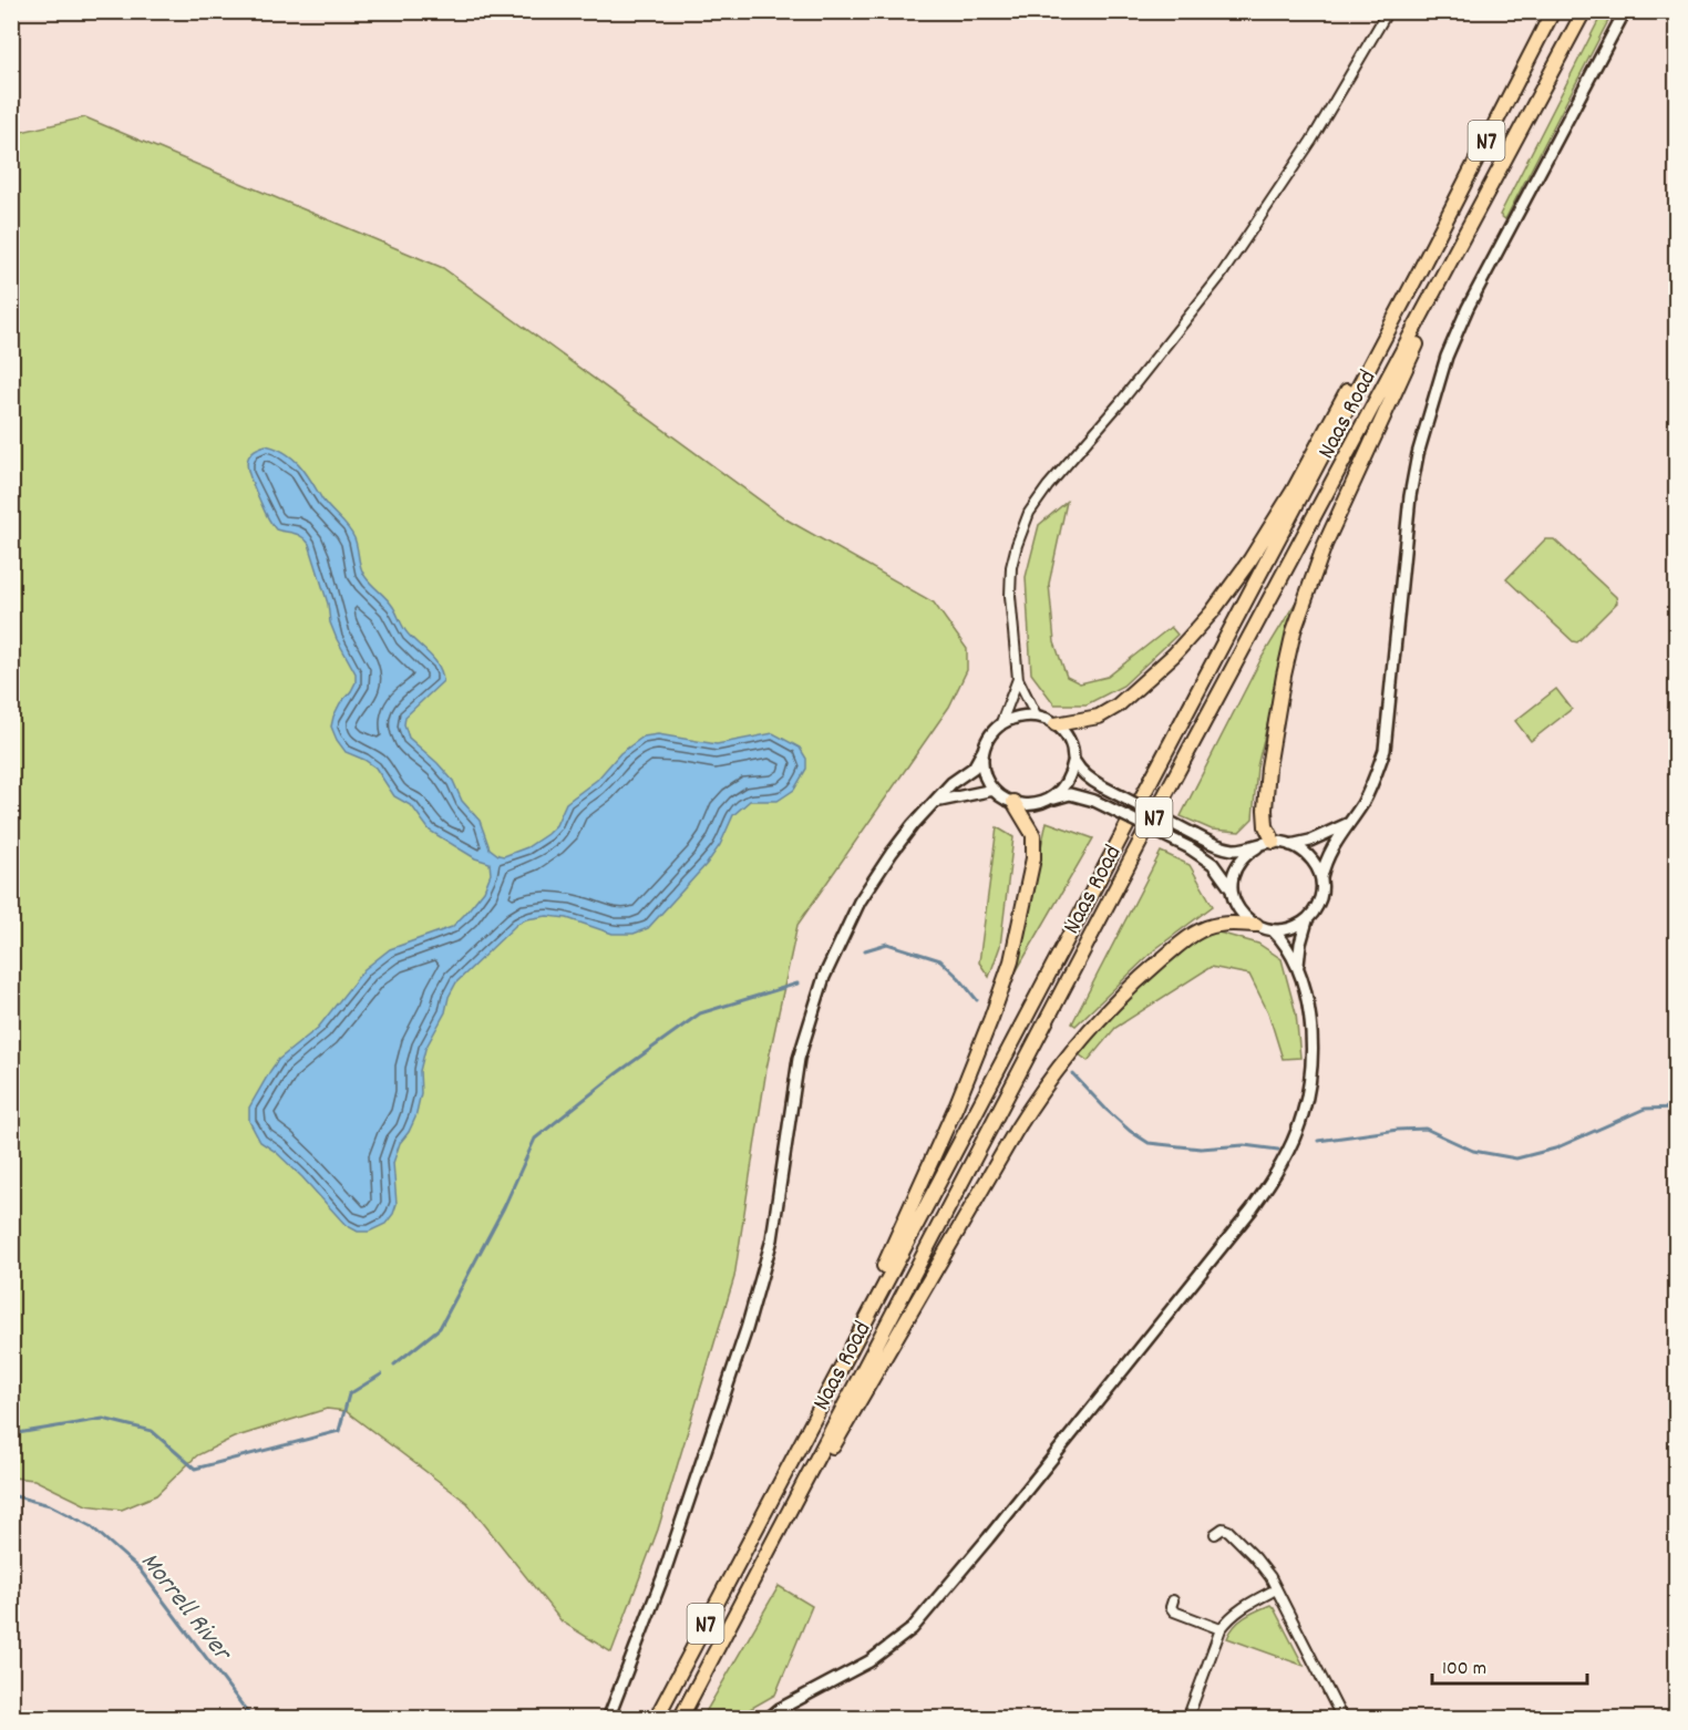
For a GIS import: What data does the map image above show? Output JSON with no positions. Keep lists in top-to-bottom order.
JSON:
{
  "streets": {
    "highway": ["N7", "Naas Road"]
  },
  "crossings": [
    ["N7", "Naas Road"]
  ],
  "water": ["Morrell River"],
  "scale_bar": "100 m"
}
